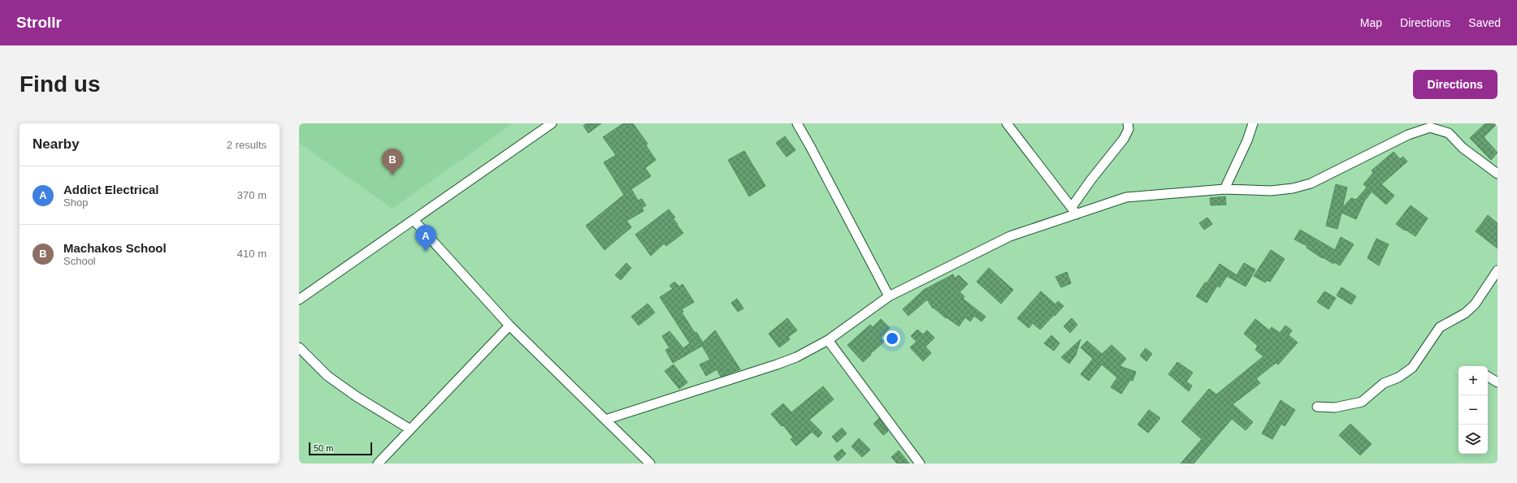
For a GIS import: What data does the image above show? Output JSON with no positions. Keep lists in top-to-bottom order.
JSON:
{
  "scale_bar": "50 m",
  "page": {
    "header": "Strollr",
    "nav": ["Map", "Directions", "Saved"],
    "buttons": "Directions",
    "title": "Find us",
    "heading": ["Nearby", "2 results"],
    "pins": ["B", "A"],
    "list": [
      {
        "mark": "A",
        "name": "Addict Electrical",
        "note": "Shop",
        "value": "370 m"
      },
      {
        "mark": "B",
        "name": "Machakos School",
        "note": "School",
        "value": "410 m"
      }
    ],
    "map_buttons": ["+", "−"],
    "scale": "50 m"
  }
}
